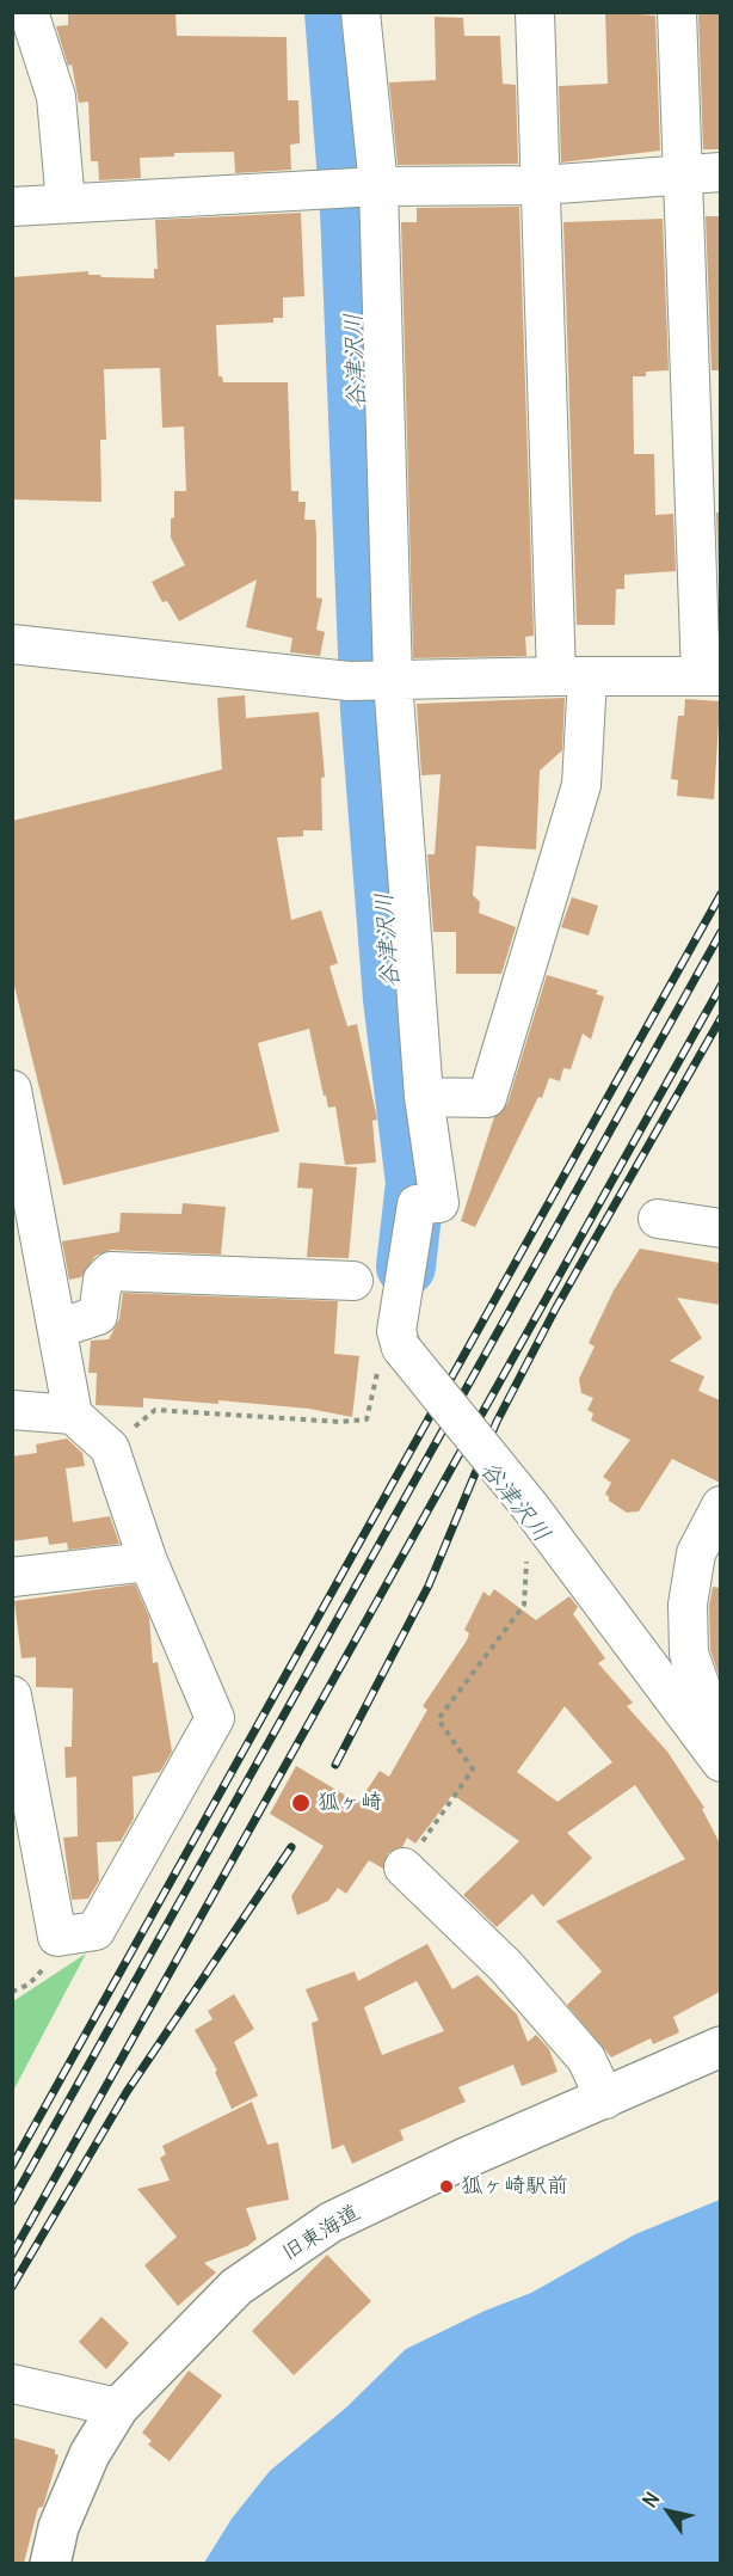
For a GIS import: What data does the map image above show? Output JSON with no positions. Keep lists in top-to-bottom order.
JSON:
{
  "streets": {
    "street": ["旧東海道"]
  },
  "water": ["谷津沢川"],
  "places": ["狐ヶ崎", "狐ヶ崎駅前"],
  "north": "top left"
}
